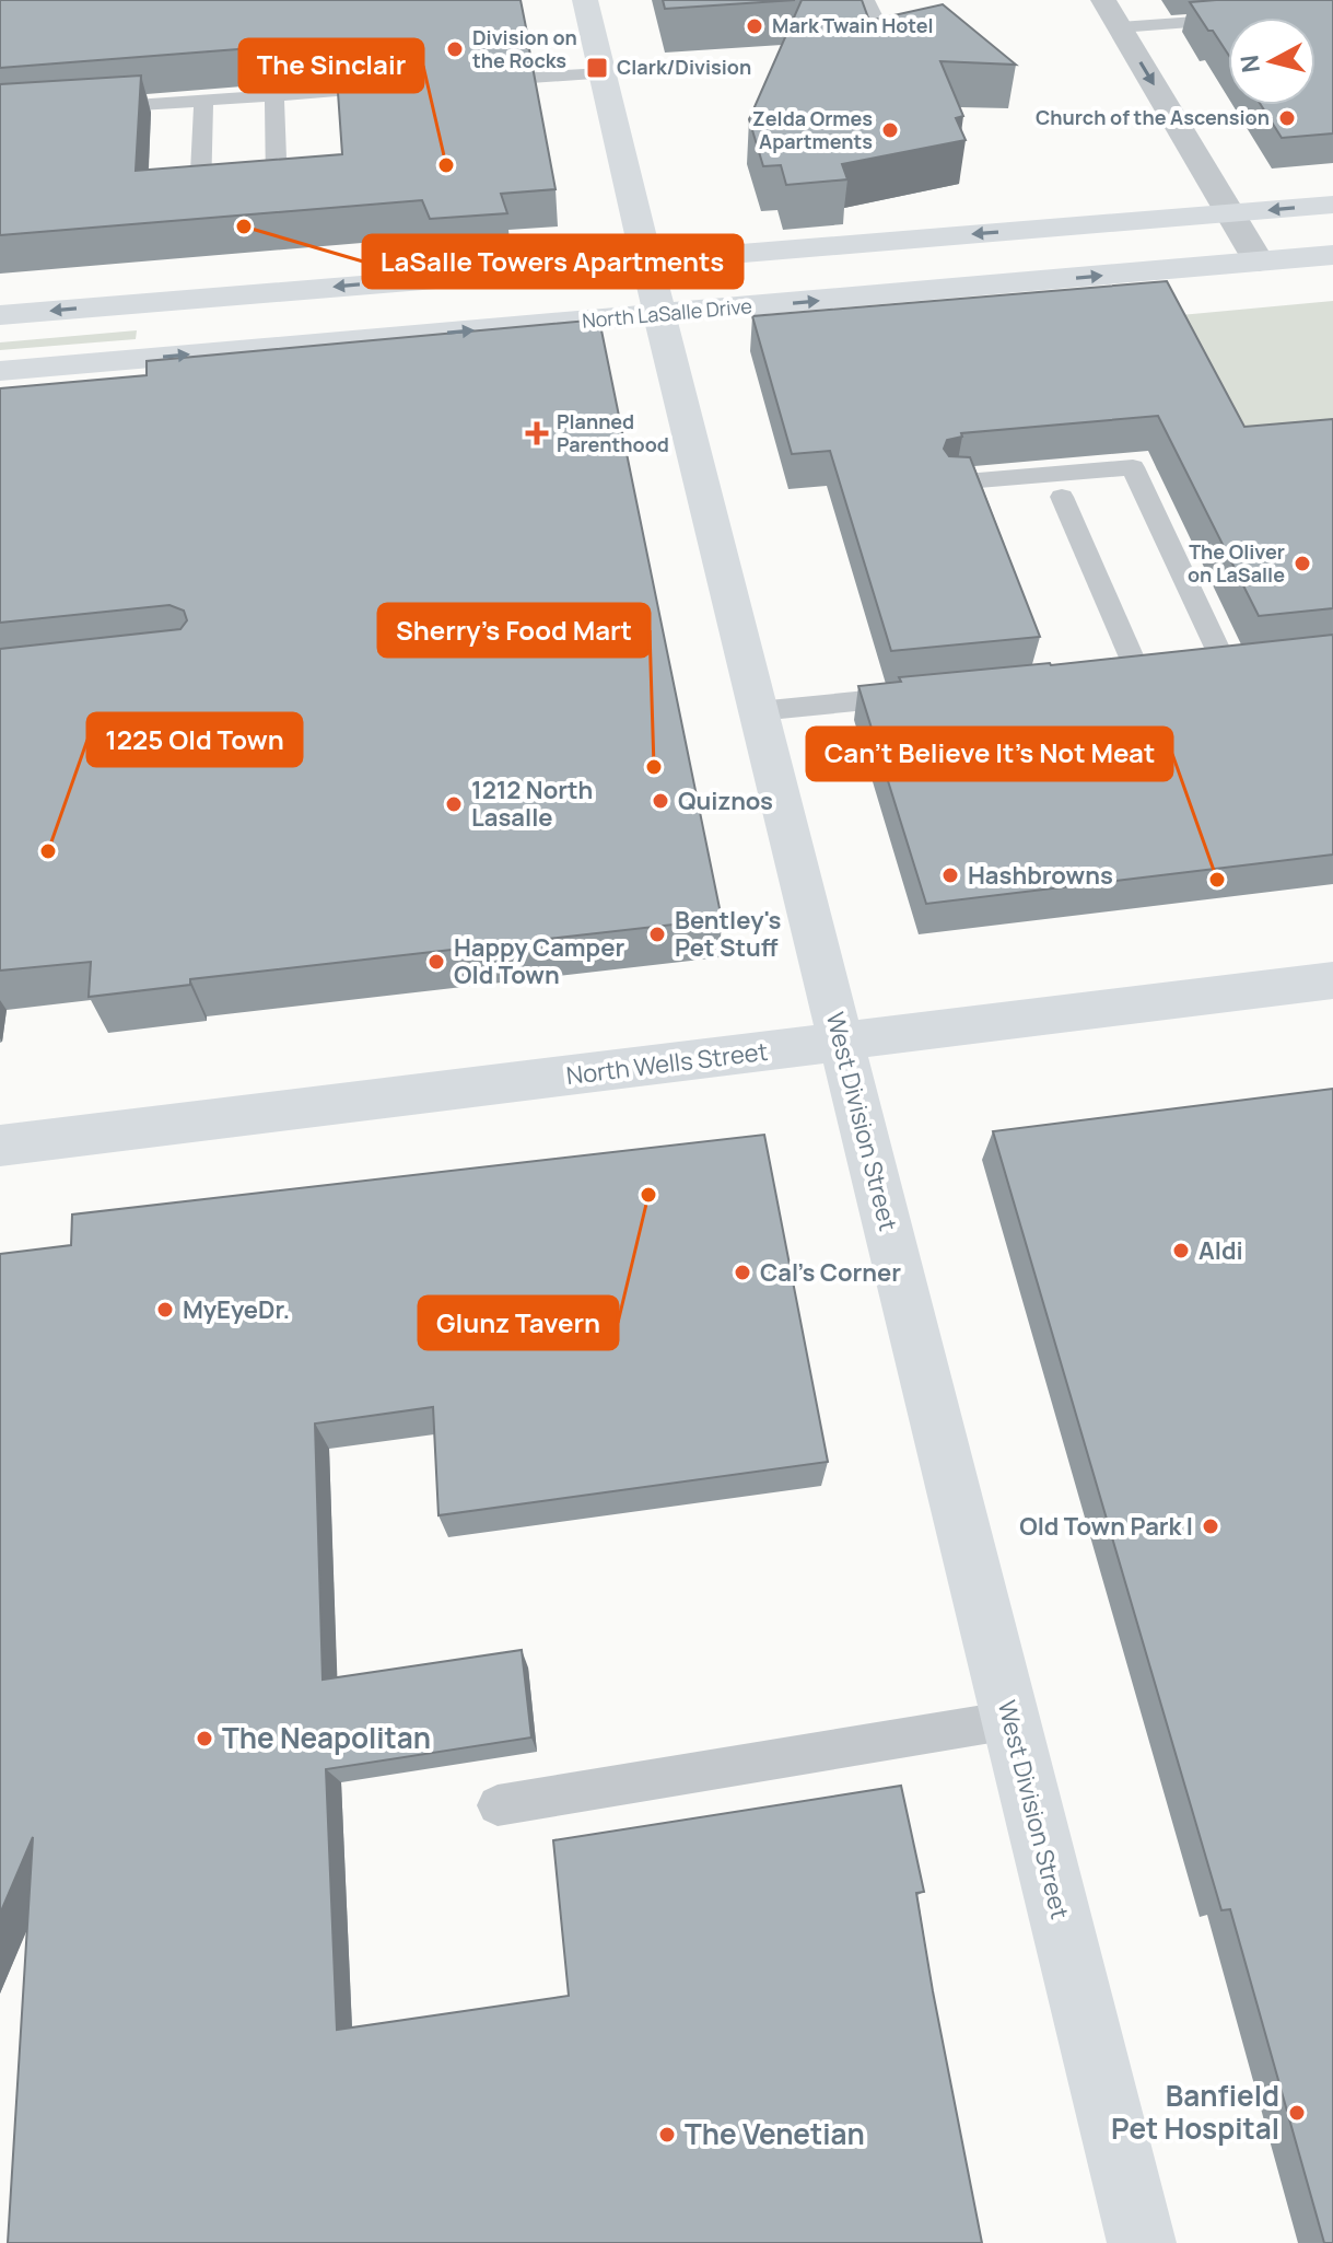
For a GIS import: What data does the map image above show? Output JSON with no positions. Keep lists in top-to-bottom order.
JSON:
{
  "streets": {
    "main road": ["North LaSalle Drive", "North Wells Street", "West Division Street"]
  },
  "crossings": [
    ["North LaSalle Drive", "West Division Street"],
    ["North Wells Street", "West Division Street"]
  ],
  "places": {
    "other": [
      "Mark Twain Hotel",
      "Division on the Rocks",
      "Church of the Ascension",
      "Zelda Ormes Apartments",
      "The Sinclair",
      "LaSalle Towers Apartments",
      "The Oliver on LaSalle",
      "Sherry's Food Mart",
      "Quiznos",
      "1212 North Lasalle",
      "1225 Old Town",
      "Hashbrowns",
      "Can't Believe It's Not Meat",
      "Bentley's Pet Stuff",
      "Happy Camper Old Town",
      "Glunz Tavern",
      "Aldi",
      "Cal's Corner",
      "MyEyeDr.",
      "Old Town Park I",
      "The Neapolitan",
      "Banfield Pet Hospital",
      "The Venetian"
    ],
    "transit": ["Clark/Division"],
    "health": ["Planned Parenthood"]
  },
  "north": "left"
}
